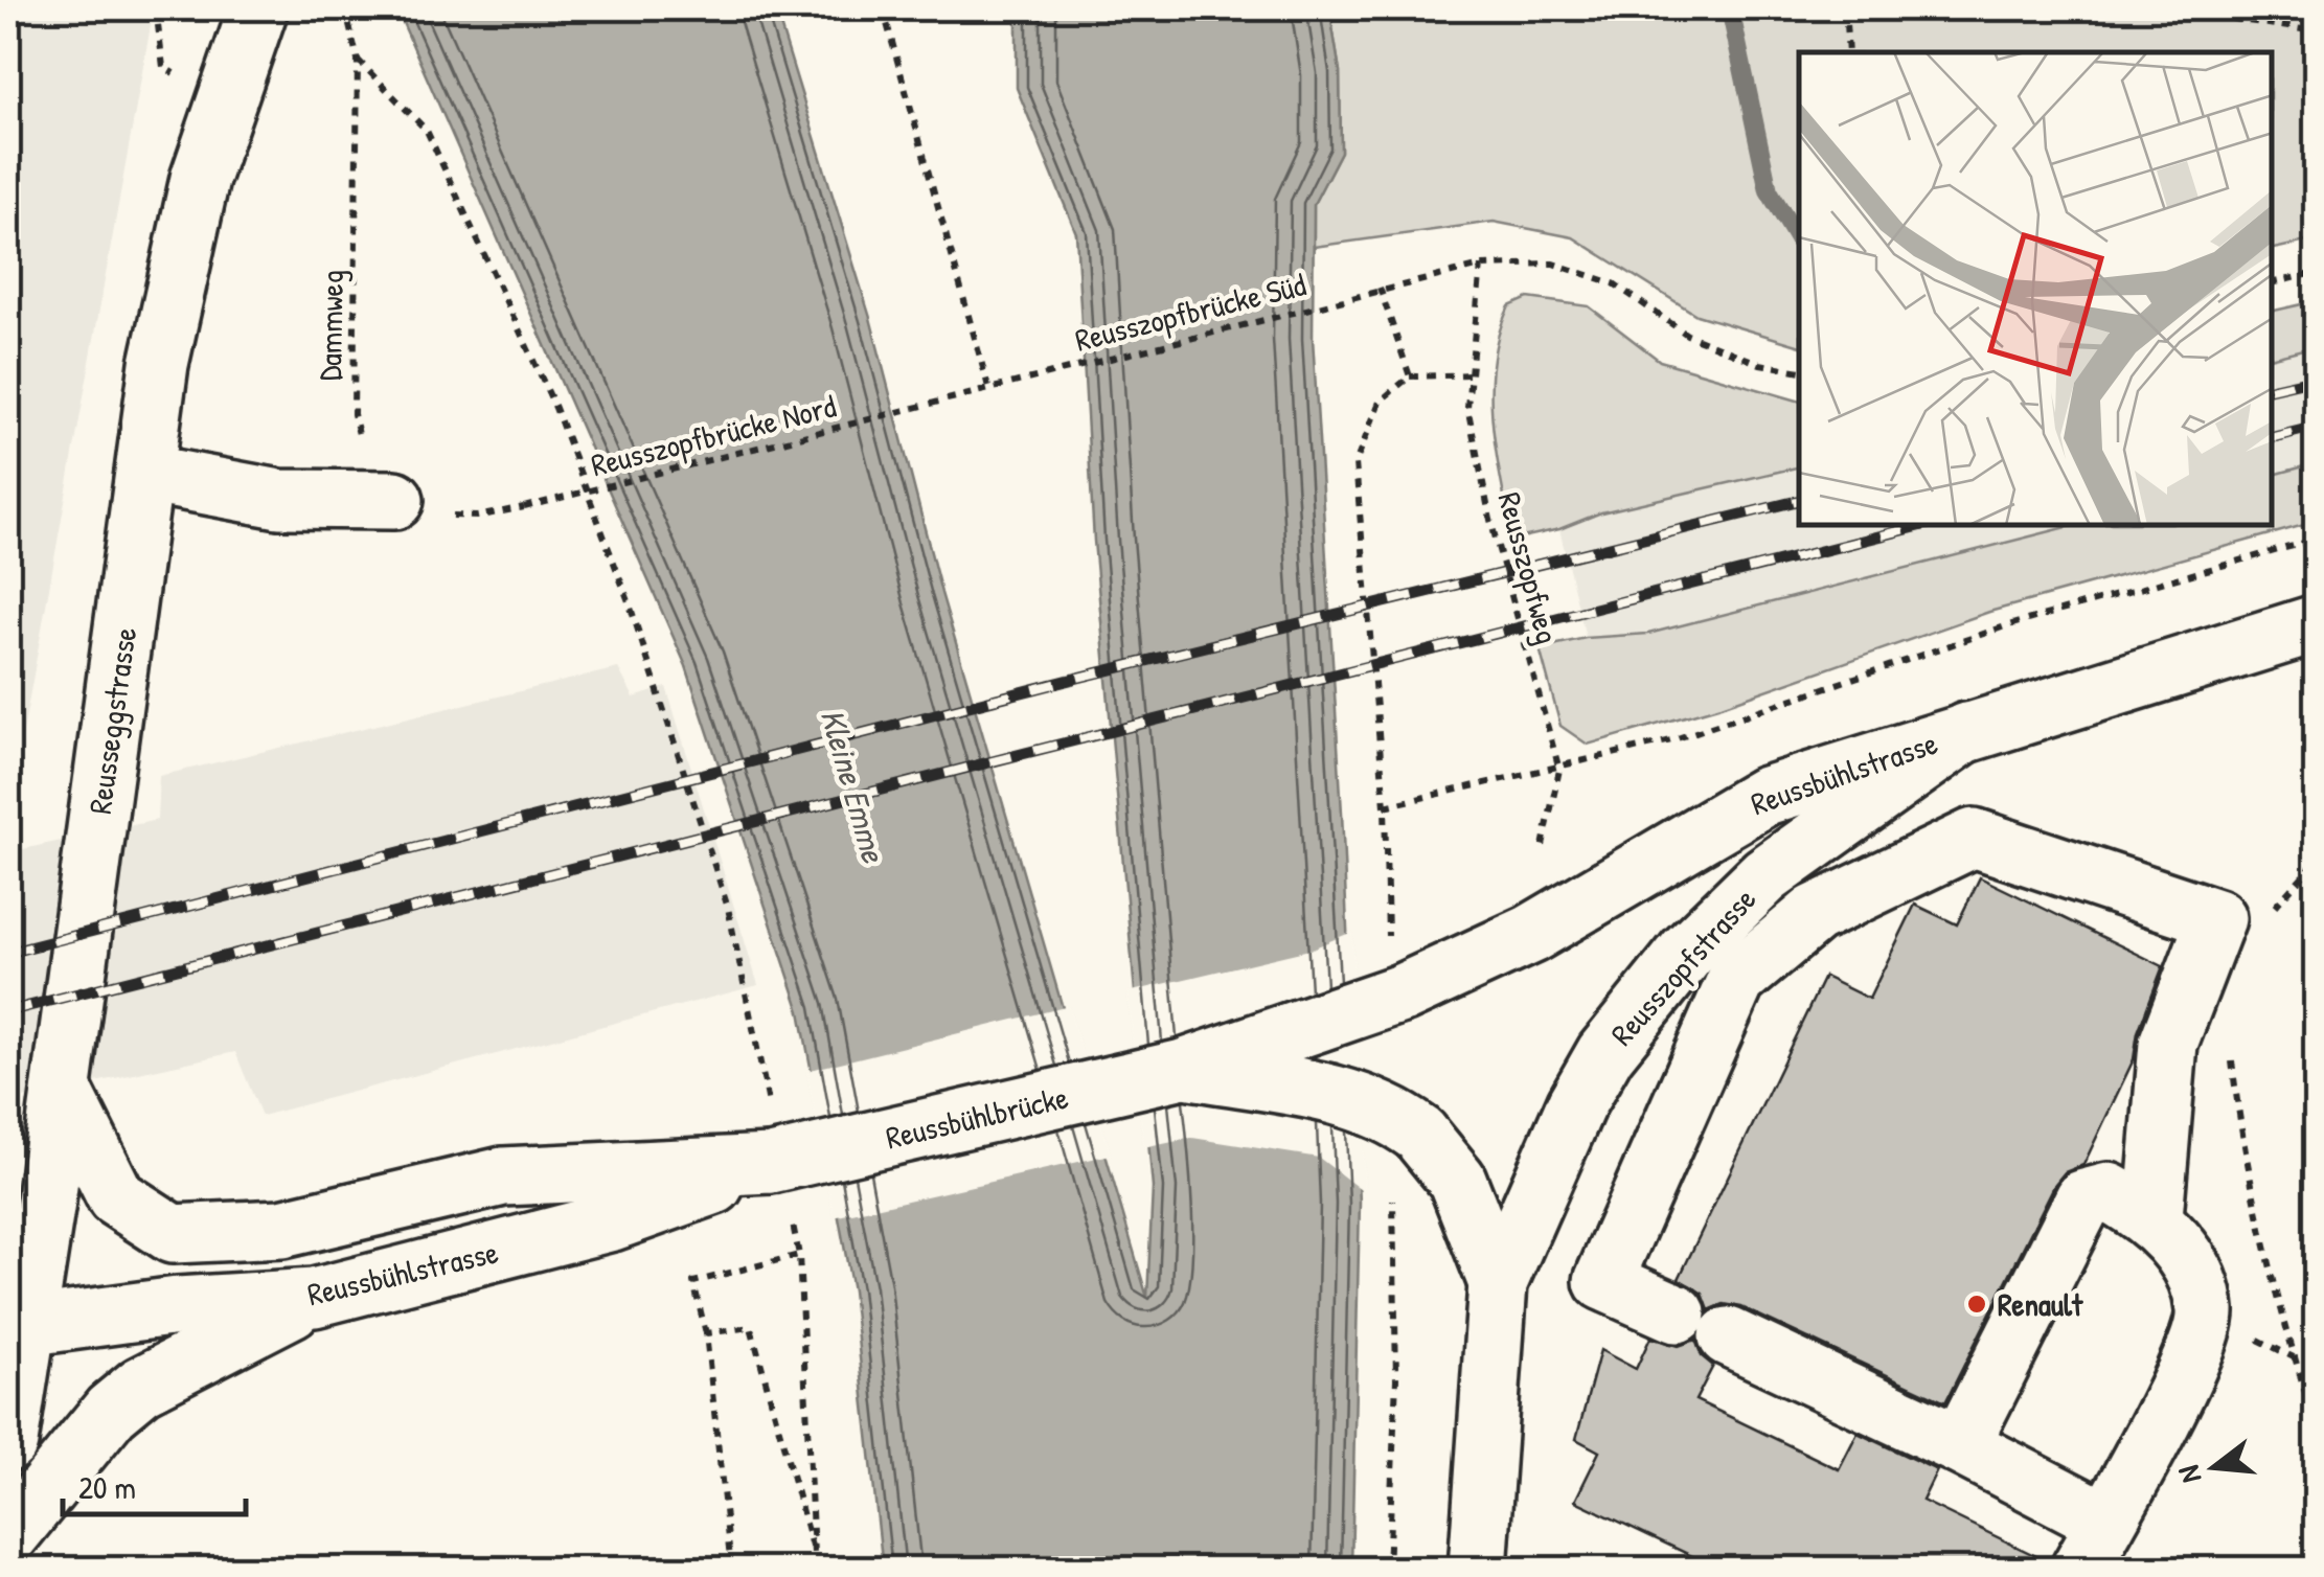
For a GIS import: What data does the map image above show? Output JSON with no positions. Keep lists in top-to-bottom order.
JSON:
{
  "streets": {
    "main road": [
      "Reusseggstrasse",
      "Reussbühlstrasse",
      "Reusszopfstrasse",
      "Reussbühlbrücke"
    ],
    "path": [
      "Reusszopfbrücke Süd",
      "Dammweg",
      "Reusszopfbrücke Nord",
      "Reusszopfweg"
    ]
  },
  "crossings": [
    ["Reusszopfbrücke Süd", "Reusszopfbrücke Nord"],
    ["Dammweg", "Reusszopfbrücke Nord"],
    ["Reusseggstrasse", "Reussbühlstrasse"],
    ["Reussbühlstrasse", "Reusszopfstrasse"],
    ["Reussbühlstrasse", "Reussbühlbrücke"],
    ["Reusszopfstrasse", "Reussbühlbrücke"]
  ],
  "water": ["Kleine Emme"],
  "places": ["Renault"],
  "scale_bar": "20 m",
  "north": "left"
}
